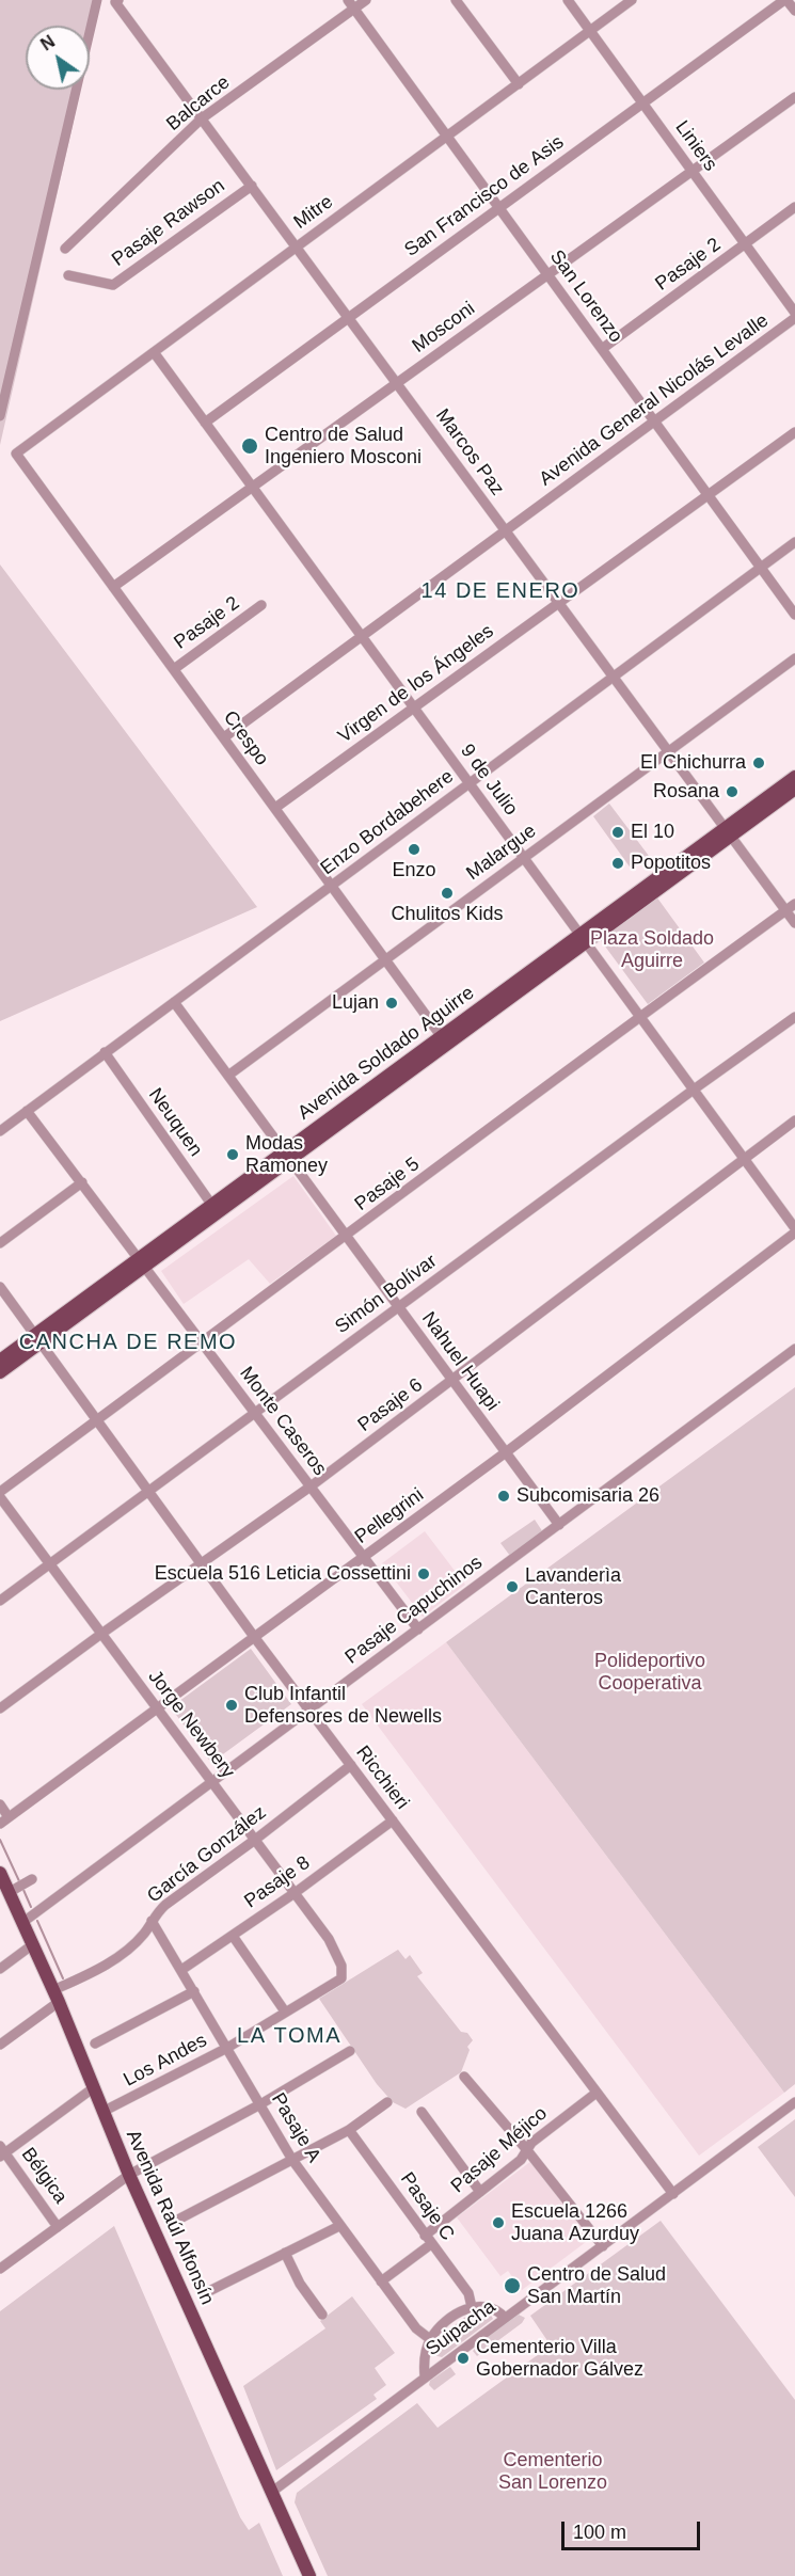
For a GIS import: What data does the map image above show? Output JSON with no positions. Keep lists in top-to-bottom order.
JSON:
{
  "streets": {
    "main road": ["Avenida Soldado Aguirre", "Avenida Raúl Alfonsín"],
    "street": [
      "Balcarce",
      "Liniers",
      "San Francisco de Asis",
      "Mitre",
      "Pasaje Rawson",
      "Pasaje 2",
      "San Lorenzo",
      "Mosconi",
      "Avenida General Nicolás Levalle",
      "Marcos Paz",
      "Virgen de los Ángeles",
      "Crespo",
      "9 de Julio",
      "Enzo Bordabehere",
      "Malargue",
      "Neuquen",
      "Pasaje 5",
      "Simón Bolívar",
      "Nahuel Huapi",
      "Pasaje 6",
      "Monte Caseros",
      "Pellegrini",
      "Pasaje Capuchinos",
      "Jorge Newbery",
      "Ricchieri",
      "García González",
      "Pasaje 8",
      "Los Andes",
      "Pasaje A",
      "Pasaje Méjico",
      "Bélgica",
      "Pasaje C",
      "Suipacha"
    ]
  },
  "crossings": [
    ["Balcarce", "San Lorenzo"],
    ["Balcarce", "Marcos Paz"],
    ["Liniers", "San Francisco de Asis"],
    ["Liniers", "Mitre"],
    ["Liniers", "Pasaje 2"],
    ["Liniers", "Mosconi"],
    ["San Francisco de Asis", "San Lorenzo"],
    ["San Francisco de Asis", "Marcos Paz"],
    ["San Francisco de Asis", "9 de Julio"],
    ["Mitre", "San Lorenzo"],
    ["Mitre", "Marcos Paz"],
    ["Mitre", "Crespo"],
    ["Mitre", "9 de Julio"],
    ["Pasaje Rawson", "Marcos Paz"],
    ["Pasaje 2", "San Lorenzo"],
    ["Pasaje 2", "Crespo"],
    ["San Lorenzo", "Mosconi"],
    ["San Lorenzo", "Avenida General Nicolás Levalle"],
    ["San Lorenzo", "Virgen de los Ángeles"],
    ["San Lorenzo", "Enzo Bordabehere"],
    ["Mosconi", "Marcos Paz"],
    ["Mosconi", "Crespo"],
    ["Mosconi", "9 de Julio"],
    ["Avenida General Nicolás Levalle", "Marcos Paz"],
    ["Avenida General Nicolás Levalle", "Crespo"],
    ["Avenida General Nicolás Levalle", "9 de Julio"],
    ["Marcos Paz", "Virgen de los Ángeles"],
    ["Marcos Paz", "Enzo Bordabehere"],
    ["Marcos Paz", "Malargue"],
    ["Marcos Paz", "Avenida Soldado Aguirre"],
    ["Marcos Paz", "Pasaje 5"],
    ["Virgen de los Ángeles", "Crespo"],
    ["Virgen de los Ángeles", "9 de Julio"],
    ["Crespo", "Enzo Bordabehere"],
    ["Crespo", "Malargue"],
    ["Crespo", "Avenida Soldado Aguirre"],
    ["9 de Julio", "Enzo Bordabehere"],
    ["9 de Julio", "Malargue"],
    ["9 de Julio", "Avenida Soldado Aguirre"],
    ["9 de Julio", "Pasaje 5"],
    ["9 de Julio", "Simón Bolívar"],
    ["9 de Julio", "Pasaje 6"],
    ["9 de Julio", "Pellegrini"],
    ["Enzo Bordabehere", "Neuquen"],
    ["Enzo Bordabehere", "Nahuel Huapi"],
    ["Enzo Bordabehere", "Monte Caseros"],
    ["Malargue", "Nahuel Huapi"],
    ["Avenida Soldado Aguirre", "Neuquen"],
    ["Avenida Soldado Aguirre", "Nahuel Huapi"],
    ["Avenida Soldado Aguirre", "Monte Caseros"],
    ["Avenida Soldado Aguirre", "Ricchieri"],
    ["Pasaje 5", "Nahuel Huapi"],
    ["Pasaje 5", "Monte Caseros"],
    ["Pasaje 5", "Ricchieri"],
    ["Simón Bolívar", "Nahuel Huapi"],
    ["Simón Bolívar", "Monte Caseros"],
    ["Simón Bolívar", "Jorge Newbery"],
    ["Simón Bolívar", "Ricchieri"],
    ["Nahuel Huapi", "Pasaje 6"],
    ["Nahuel Huapi", "Pellegrini"],
    ["Nahuel Huapi", "Pasaje Capuchinos"],
    ["Pasaje 6", "Monte Caseros"],
    ["Pasaje 6", "Jorge Newbery"],
    ["Pasaje 6", "Ricchieri"],
    ["Monte Caseros", "Pellegrini"],
    ["Monte Caseros", "Pasaje Capuchinos"],
    ["Pellegrini", "Jorge Newbery"],
    ["Pellegrini", "Ricchieri"],
    ["Pasaje Capuchinos", "Jorge Newbery"],
    ["Pasaje Capuchinos", "Ricchieri"],
    ["Pasaje Capuchinos", "Avenida Raúl Alfonsín"],
    ["Jorge Newbery", "García González"],
    ["Jorge Newbery", "Pasaje 8"],
    ["Jorge Newbery", "Los Andes"],
    ["Ricchieri", "García González"],
    ["Ricchieri", "Pasaje 8"],
    ["Ricchieri", "Pasaje Méjico"],
    ["Ricchieri", "Suipacha"],
    ["García González", "Pasaje A"],
    ["García González", "Avenida Raúl Alfonsín"],
    ["Pasaje 8", "Pasaje A"],
    ["Los Andes", "Pasaje A"],
    ["Los Andes", "Avenida Raúl Alfonsín"],
    ["Pasaje Méjico", "Pasaje C"],
    ["Avenida Raúl Alfonsín", "Suipacha"]
  ],
  "districts": ["14 DE ENERO", "CANCHA DE REMO", "LA TOMA"],
  "parks": ["Plaza Soldado Aguirre", "Polideportivo Cooperativa", "Cementerio San Lorenzo"],
  "places": [
    "Centro de Salud Ingeniero Mosconi",
    "El Chichurra",
    "Rosana",
    "El 10",
    "Enzo",
    "Popotitos",
    "Chulitos Kids",
    "Lujan",
    "Modas Ramoney",
    "Subcomisaria 26",
    "Escuela 516 Leticia Cossettini",
    "Lavanderìa Canteros",
    "Club Infantil Defensores de Newells",
    "Escuela 1266 Juana Azurduy",
    "Centro de Salud San Martín",
    "Cementerio Villa Gobernador Gálvez"
  ],
  "scale_bar": "100 m",
  "north": "top left"
}
